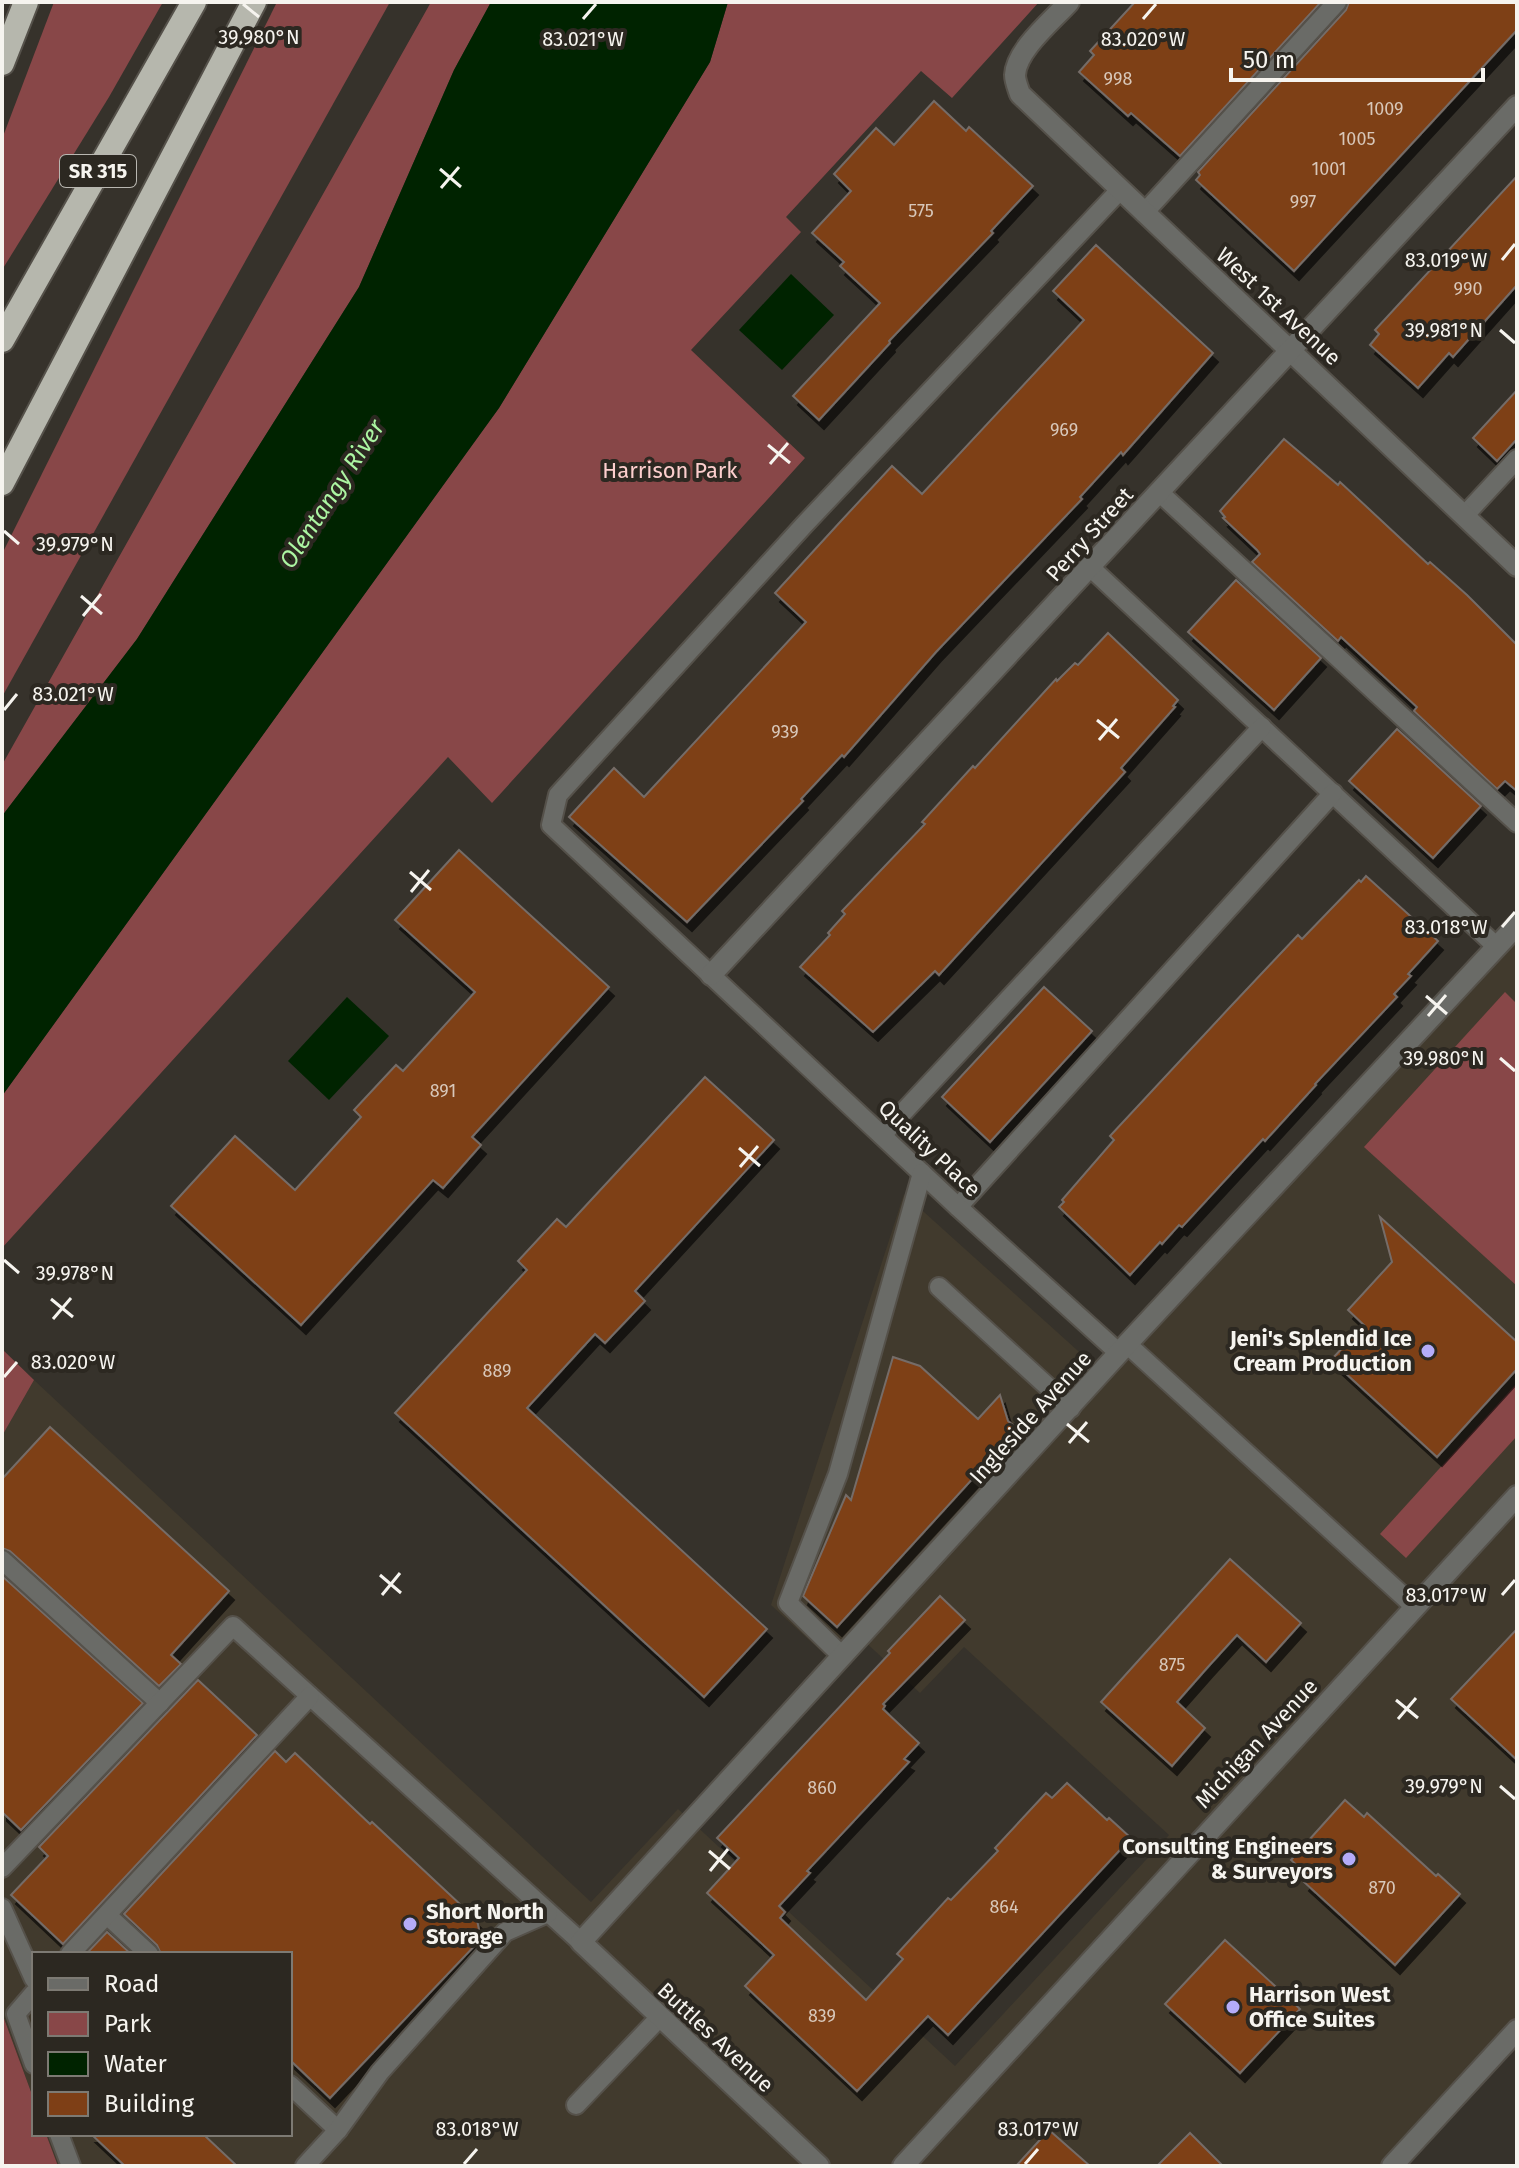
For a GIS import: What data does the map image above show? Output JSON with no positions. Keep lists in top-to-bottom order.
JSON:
{
  "streets": {
    "highway": ["SR 315"],
    "street": [
      "West 1st Avenue",
      "Perry Street",
      "Ingleside Avenue",
      "Michigan Avenue",
      "Buttles Avenue"
    ],
    "lane": ["Quality Place"]
  },
  "crossings": [
    ["West 1st Avenue", "Perry Street"],
    ["West 1st Avenue", "Quality Place"],
    ["Perry Street", "Quality Place"],
    ["Quality Place", "Ingleside Avenue"],
    ["Quality Place", "Michigan Avenue"],
    ["Ingleside Avenue", "Buttles Avenue"]
  ],
  "water": ["Olentangy River"],
  "parks": ["Harrison Park"],
  "places": [
    "Jeni's Splendid Ice Cream Production",
    "Consulting Engineers & Surveyors",
    "Short North Storage",
    "Harrison West Office Suites"
  ],
  "house_numbers": [
    "998",
    "1009",
    "1005",
    "1001",
    "997",
    "575",
    "990",
    "969",
    "939",
    "891",
    "889",
    "875",
    "860",
    "870",
    "864",
    "839"
  ],
  "legend": [
    "Road",
    "Park",
    "Water",
    "Building"
  ],
  "scale_bar": "50 m",
  "coordinates": [
    "39.980°N",
    "83.021°W",
    "83.020°W",
    "83.019°W",
    "39.981°N",
    "39.979°N",
    "83.018°W",
    "39.978°N",
    "83.017°W"
  ]
}
